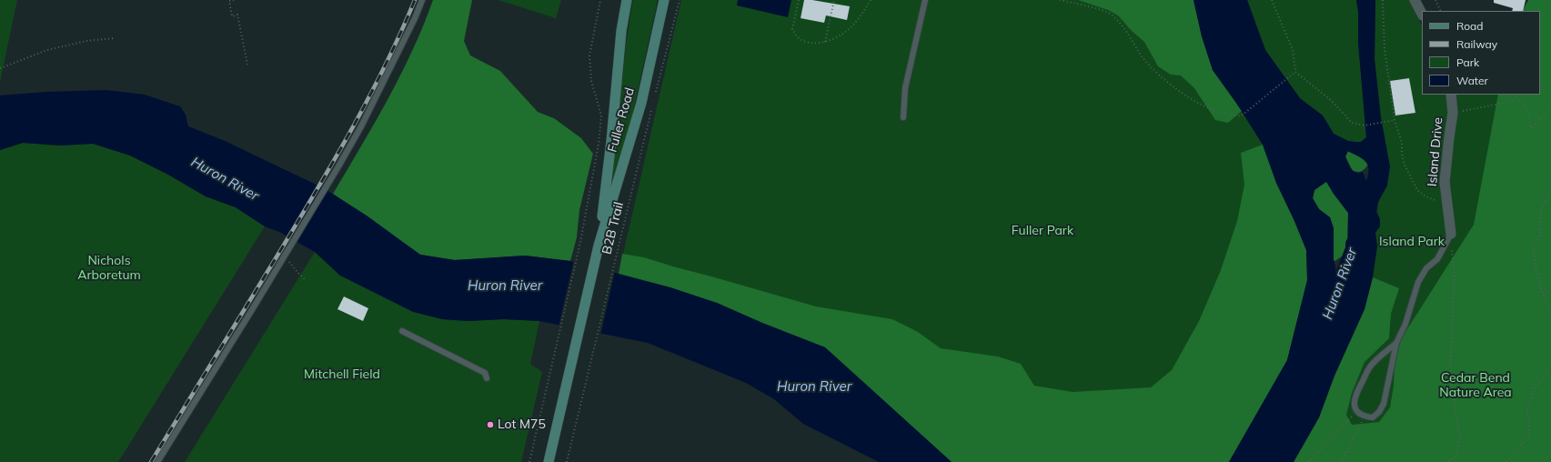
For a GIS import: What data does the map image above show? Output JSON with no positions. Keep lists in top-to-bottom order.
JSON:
{
  "streets": {
    "main road": ["Fuller Road"],
    "street": ["Island Drive"],
    "path": ["B2B Trail"]
  },
  "water": ["Huron River"],
  "parks": [
    "Fuller Park",
    "Island Park",
    "Nichols Arboretum",
    "Mitchell Field",
    "Cedar Bend Nature Area"
  ],
  "places": ["Lot M75"],
  "legend": [
    "Road",
    "Railway",
    "Park",
    "Water"
  ]
}
